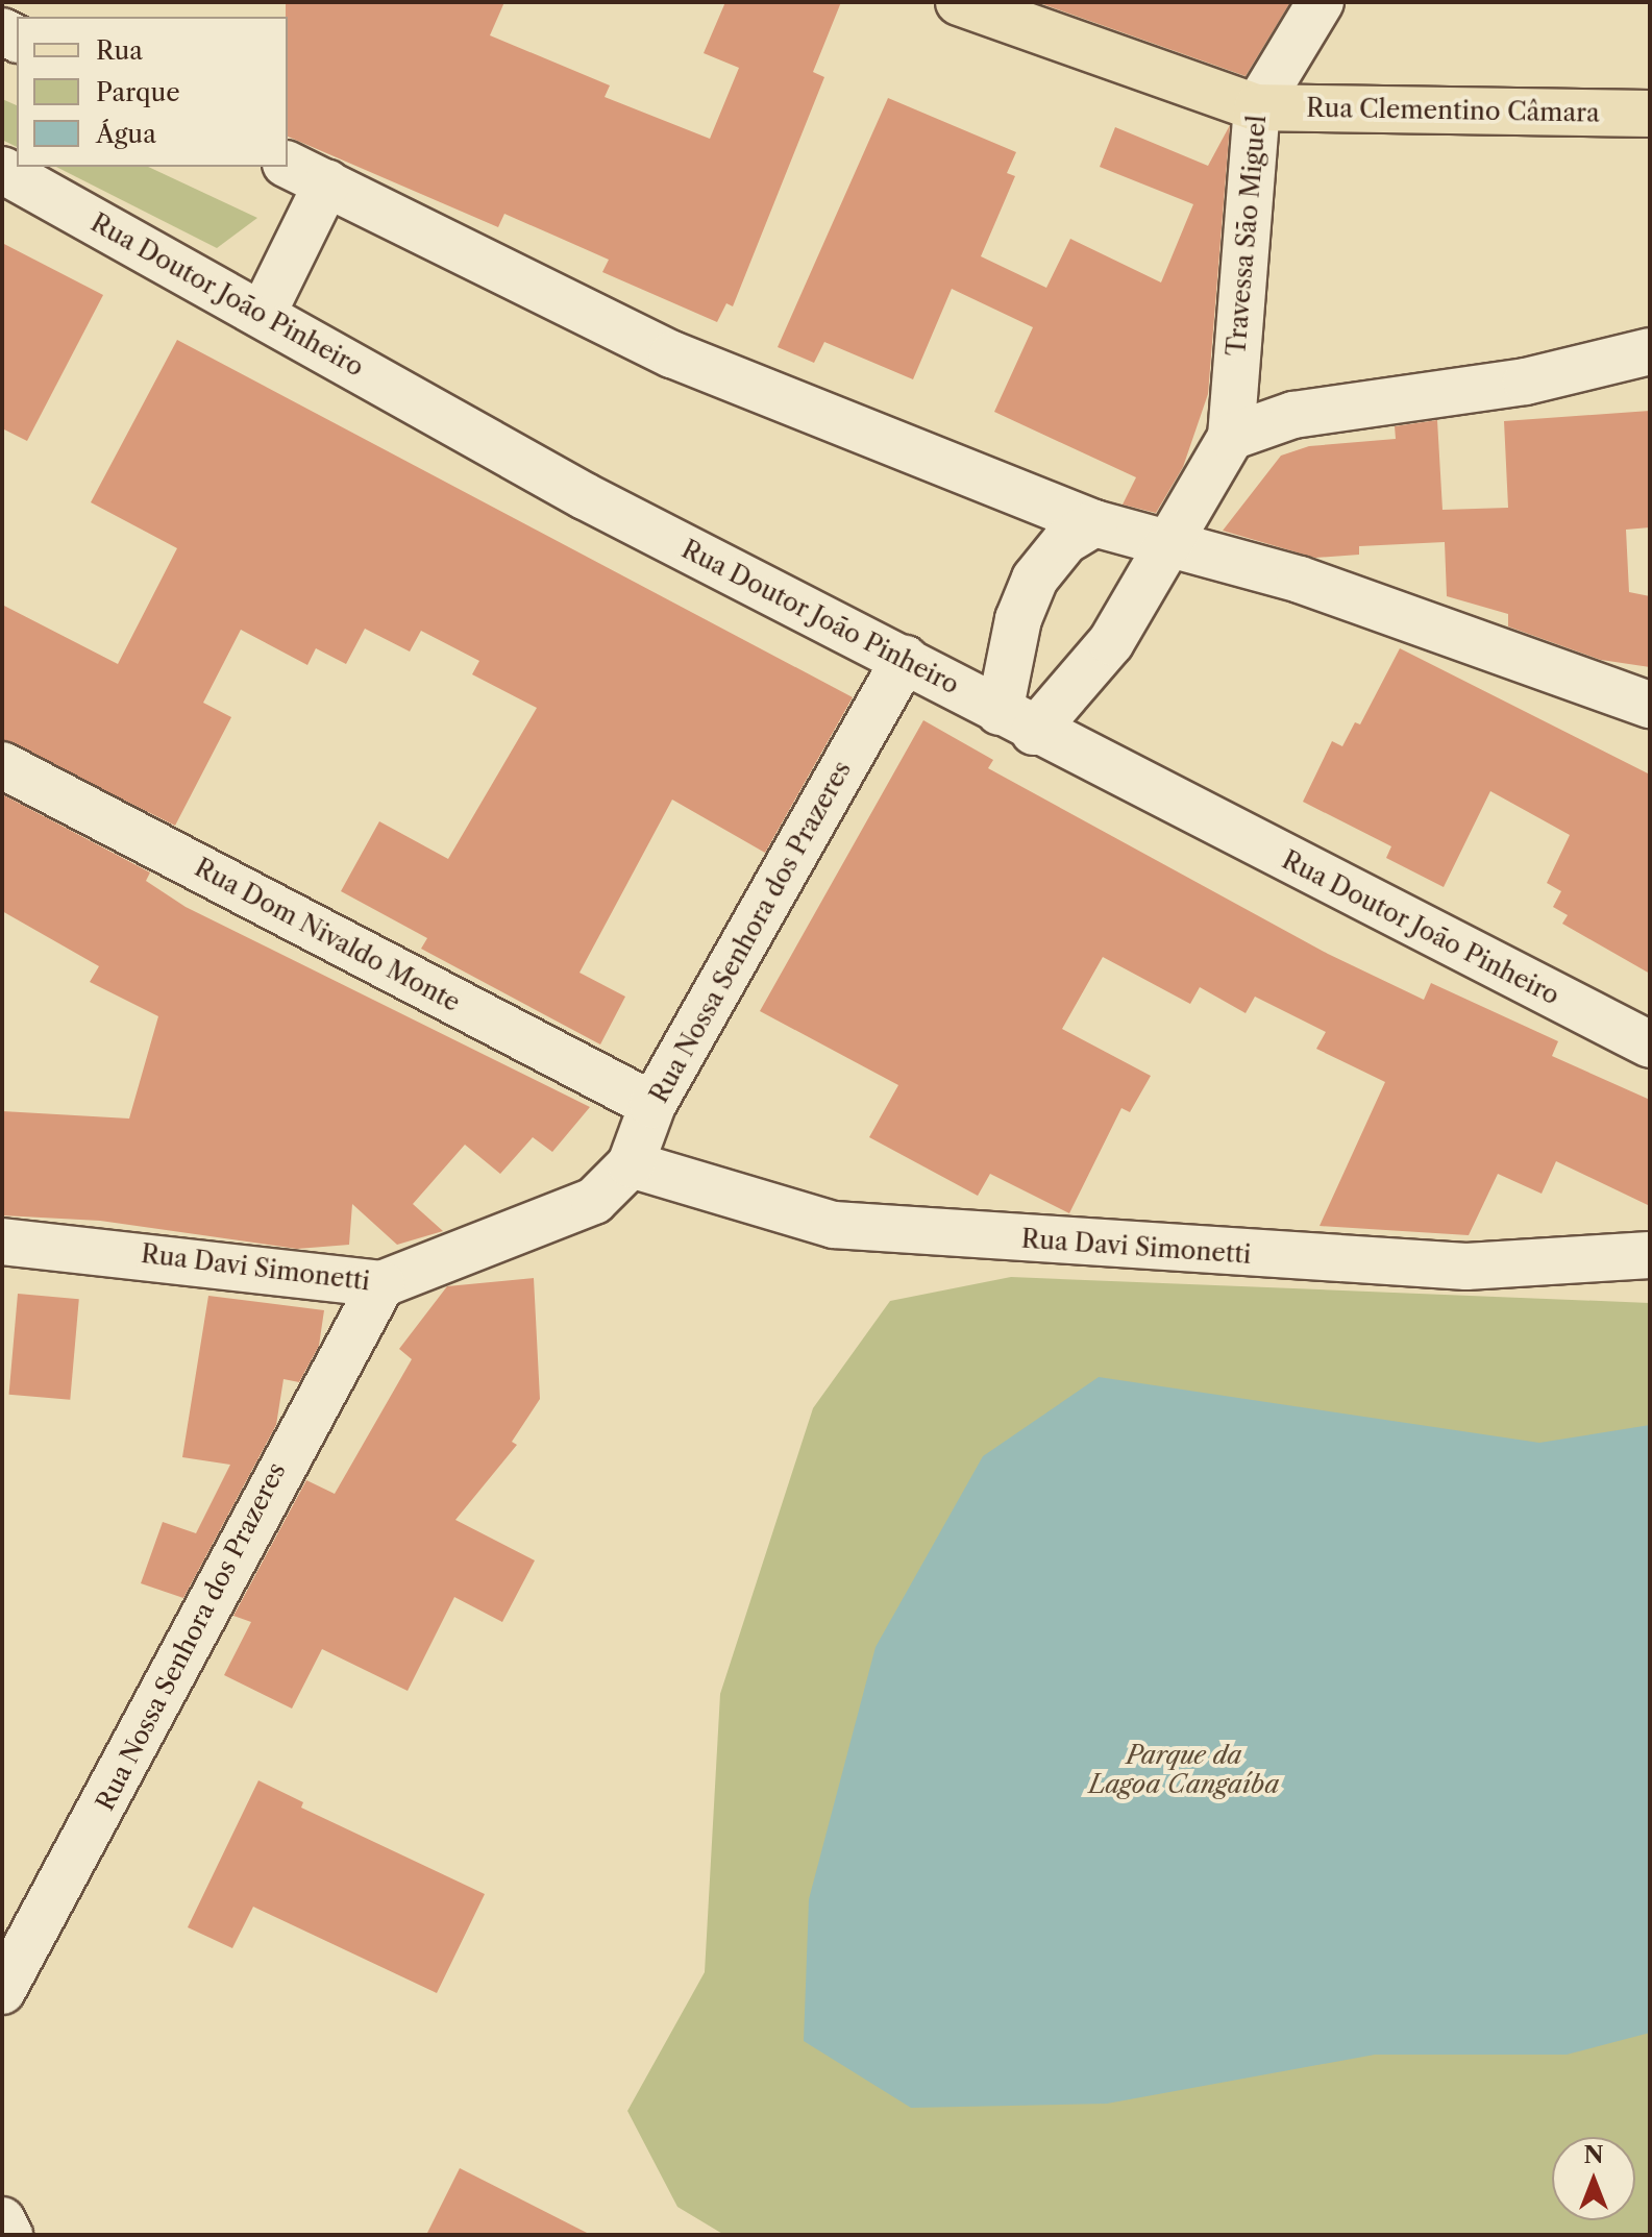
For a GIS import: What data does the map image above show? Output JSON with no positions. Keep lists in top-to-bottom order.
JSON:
{
  "streets": {
    "main road": ["Rua Clementino Câmara"],
    "street": [
      "Travessa São Miguel",
      "Rua Doutor João Pinheiro",
      "Rua Nossa Senhora dos Prazeres",
      "Rua Dom Nivaldo Monte",
      "Rua Davi Simonetti"
    ]
  },
  "crossings": [
    ["Rua Clementino Câmara", "Travessa São Miguel"],
    ["Rua Doutor João Pinheiro", "Rua Nossa Senhora dos Prazeres"],
    ["Rua Nossa Senhora dos Prazeres", "Rua Dom Nivaldo Monte"],
    ["Rua Nossa Senhora dos Prazeres", "Rua Davi Simonetti"]
  ],
  "parks": ["Parque da Lagoa Cangaíba"],
  "legend": ["Rua", "Parque", "Água"],
  "north": "top"
}
